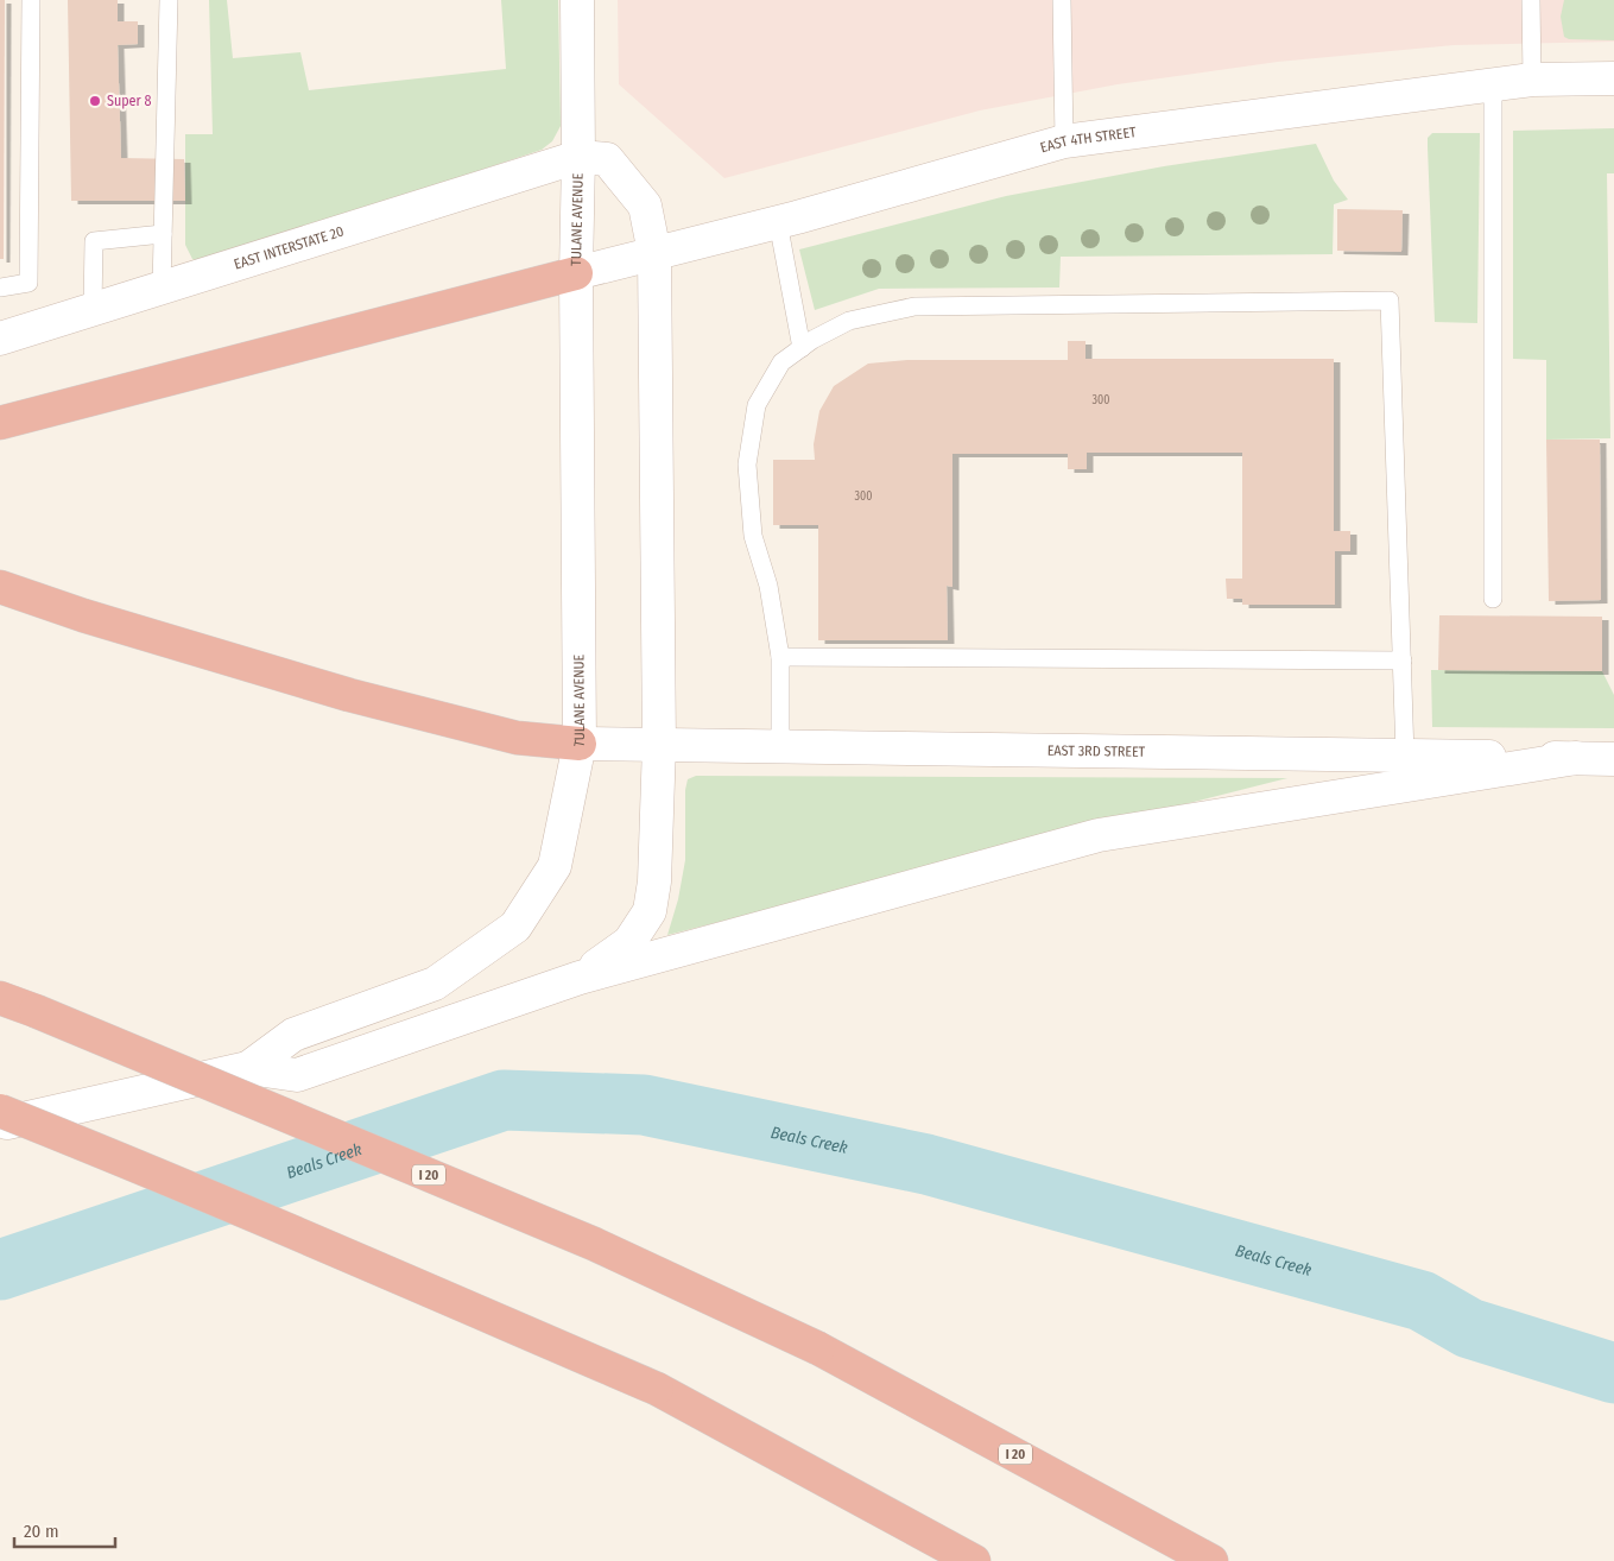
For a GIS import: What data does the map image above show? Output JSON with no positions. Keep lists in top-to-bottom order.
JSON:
{
  "streets": {
    "highway": ["I 20"],
    "main road": [
      "EAST 4TH STREET",
      "TULANE AVENUE",
      "EAST INTERSTATE 20",
      "EAST 3RD STREET"
    ]
  },
  "crossings": [
    ["EAST 4TH STREET", "TULANE AVENUE"],
    ["TULANE AVENUE", "EAST INTERSTATE 20"],
    ["TULANE AVENUE", "EAST 3RD STREET"]
  ],
  "water": ["Beals Creek"],
  "places": ["Super 8"],
  "house_numbers": ["300", "300"],
  "scale_bar": "20 m"
}
